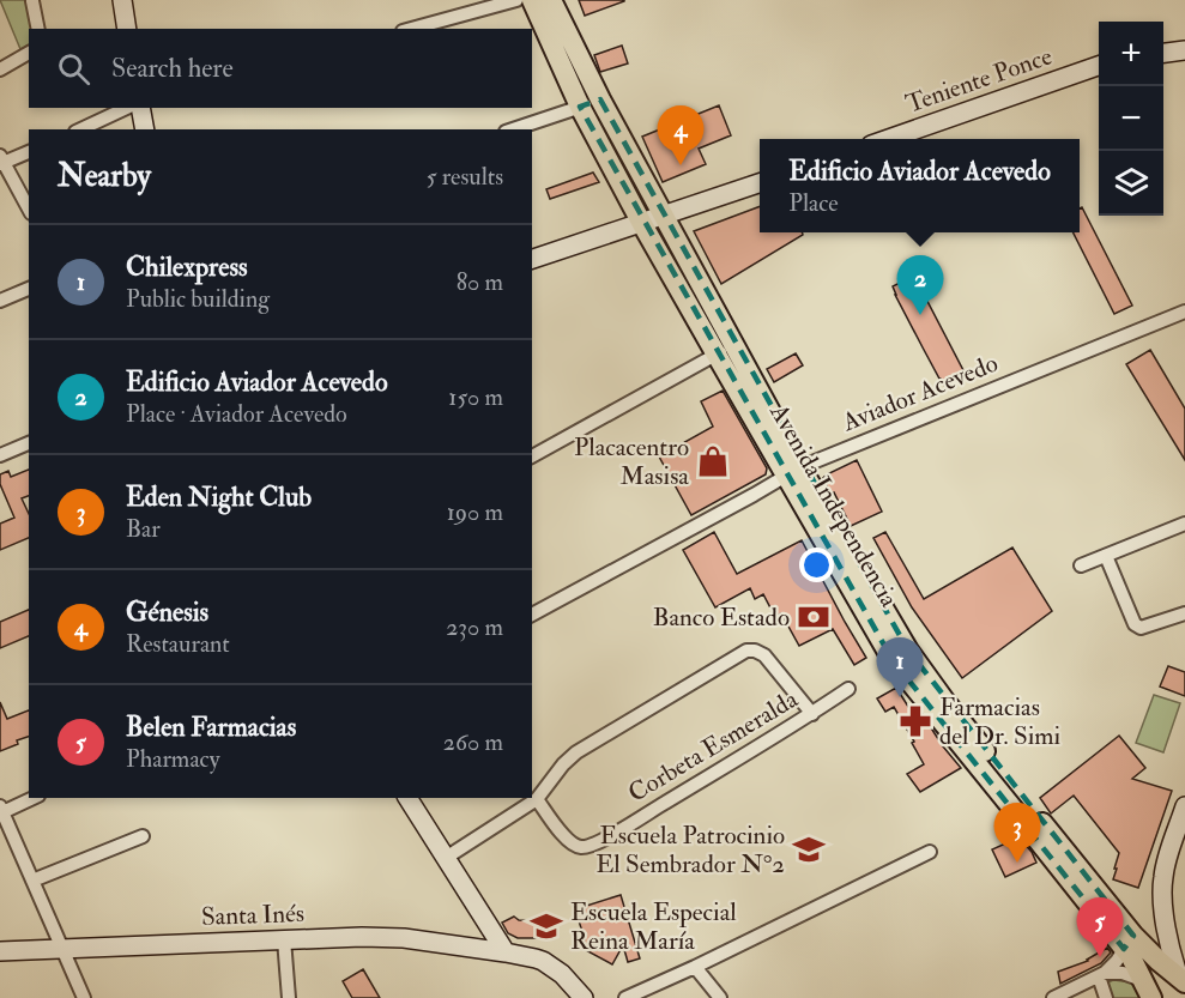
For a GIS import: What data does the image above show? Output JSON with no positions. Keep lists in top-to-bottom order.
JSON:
{
  "streets": {
    "main road": ["Avenida Independencia"],
    "street": [
      "Teniente Ponce",
      "Aviador Acevedo",
      "Corbeta Esmeralda",
      "Santa Inés"
    ]
  },
  "crossings": [
    ["Aviador Acevedo", "Avenida Independencia"]
  ],
  "places": {
    "shop": ["Placacentro Masisa"],
    "bank": ["Banco Estado"],
    "pharmacy": ["Farmacias del Dr. Simi"],
    "school or university": ["Escuela Patrocinio El Sembrador N°2", "Escuela Especial Reina María"]
  },
  "page": {
    "map_buttons": ["+", "−"],
    "search": "Search here",
    "pins": [
      "4",
      "2",
      "1",
      "3",
      "5"
    ],
    "heading": ["Nearby", "5 results"],
    "popup": ["Edificio Aviador Acevedo", "Place"],
    "list": [
      {
        "mark": "1",
        "name": "Chilexpress",
        "note": "Public building",
        "value": "80 m"
      },
      {
        "mark": "2",
        "name": "Edificio Aviador Acevedo",
        "note": "Place · Aviador Acevedo",
        "value": "150 m"
      },
      {
        "mark": "3",
        "name": "Eden Night Club",
        "note": "Bar",
        "value": "190 m"
      },
      {
        "mark": "4",
        "name": "Génesis",
        "note": "Restaurant",
        "value": "230 m"
      },
      {
        "mark": "5",
        "name": "Belen Farmacias",
        "note": "Pharmacy",
        "value": "260 m"
      }
    ]
  }
}
